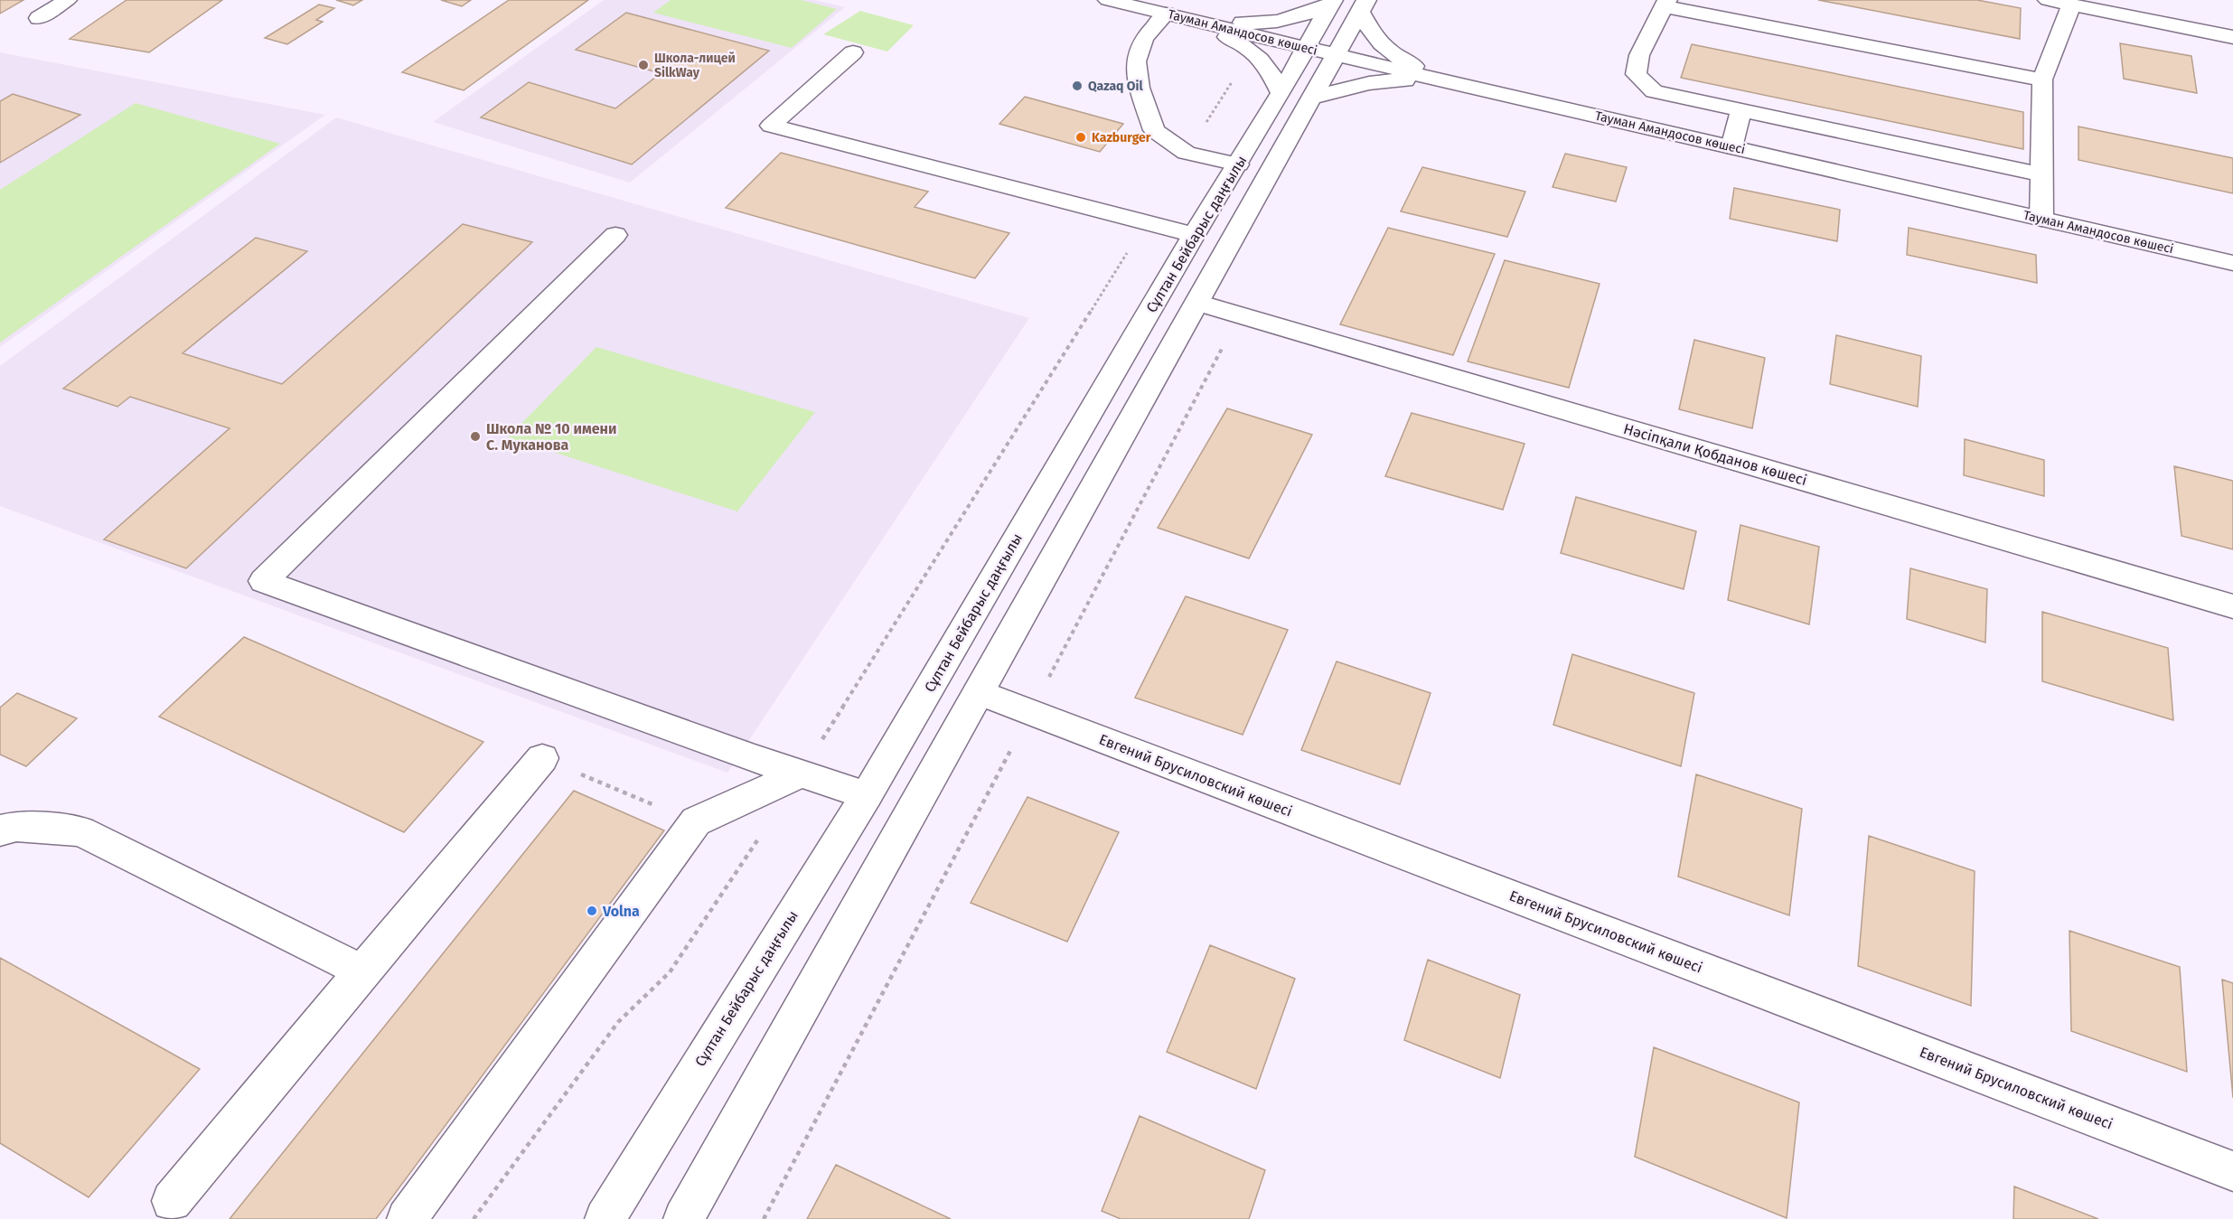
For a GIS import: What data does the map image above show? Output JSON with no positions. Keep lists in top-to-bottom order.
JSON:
{
  "streets": {
    "main road": [
      "Тауман Амандосов көшесі",
      "Сұлтан Бейбарыс даңғылы",
      "Нәсіпқали Қобданов көшесі",
      "Евгений Брусиловский көшесі"
    ]
  },
  "crossings": [
    ["Тауман Амандосов көшесі", "Сұлтан Бейбарыс даңғылы"],
    ["Сұлтан Бейбарыс даңғылы", "Нәсіпқали Қобданов көшесі"],
    ["Сұлтан Бейбарыс даңғылы", "Евгений Брусиловский көшесі"]
  ],
  "places": [
    "Школа-лицей SilkWay",
    "Qazaq Oil",
    "Kazburger",
    "Школа № 10 имени С. Муканова",
    "Volna"
  ]
}
